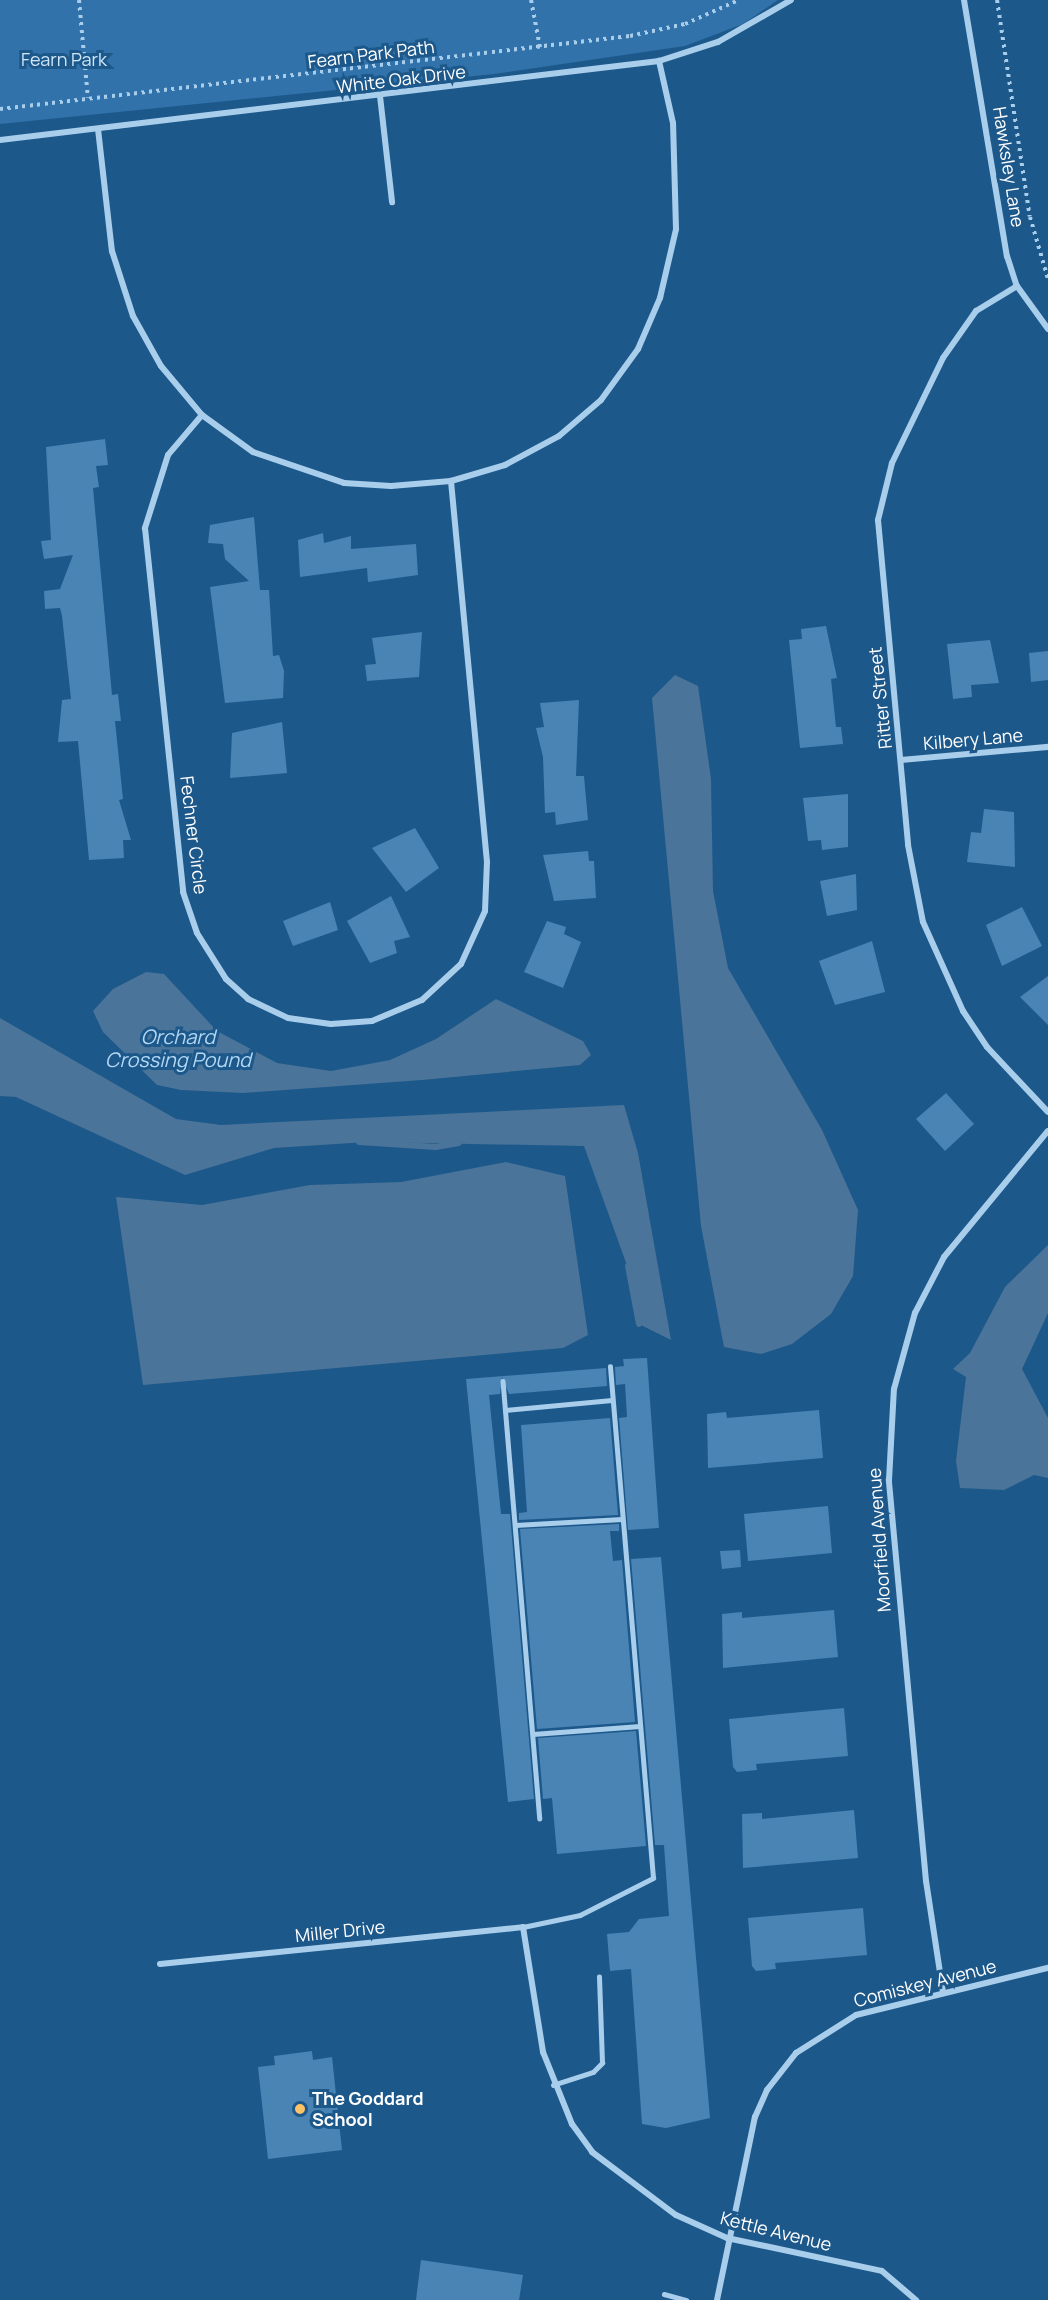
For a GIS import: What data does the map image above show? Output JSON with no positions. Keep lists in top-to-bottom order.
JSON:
{
  "streets": {
    "street": [
      "White Oak Drive",
      "Hawksley Lane",
      "Ritter Street",
      "Kilbery Lane",
      "Fechner Circle",
      "Moorfield Avenue",
      "Miller Drive",
      "Comiskey Avenue",
      "Kettle Avenue"
    ],
    "path": ["Fearn Park Path"]
  },
  "crossings": [
    ["Hawksley Lane", "Ritter Street"],
    ["Ritter Street", "Kilbery Lane"],
    ["Moorfield Avenue", "Comiskey Avenue"],
    ["Miller Drive", "Kettle Avenue"],
    ["Comiskey Avenue", "Kettle Avenue"]
  ],
  "water": ["Orchard Crossing Pound"],
  "parks": ["Fearn Park"],
  "places": ["The Goddard School"]
}
